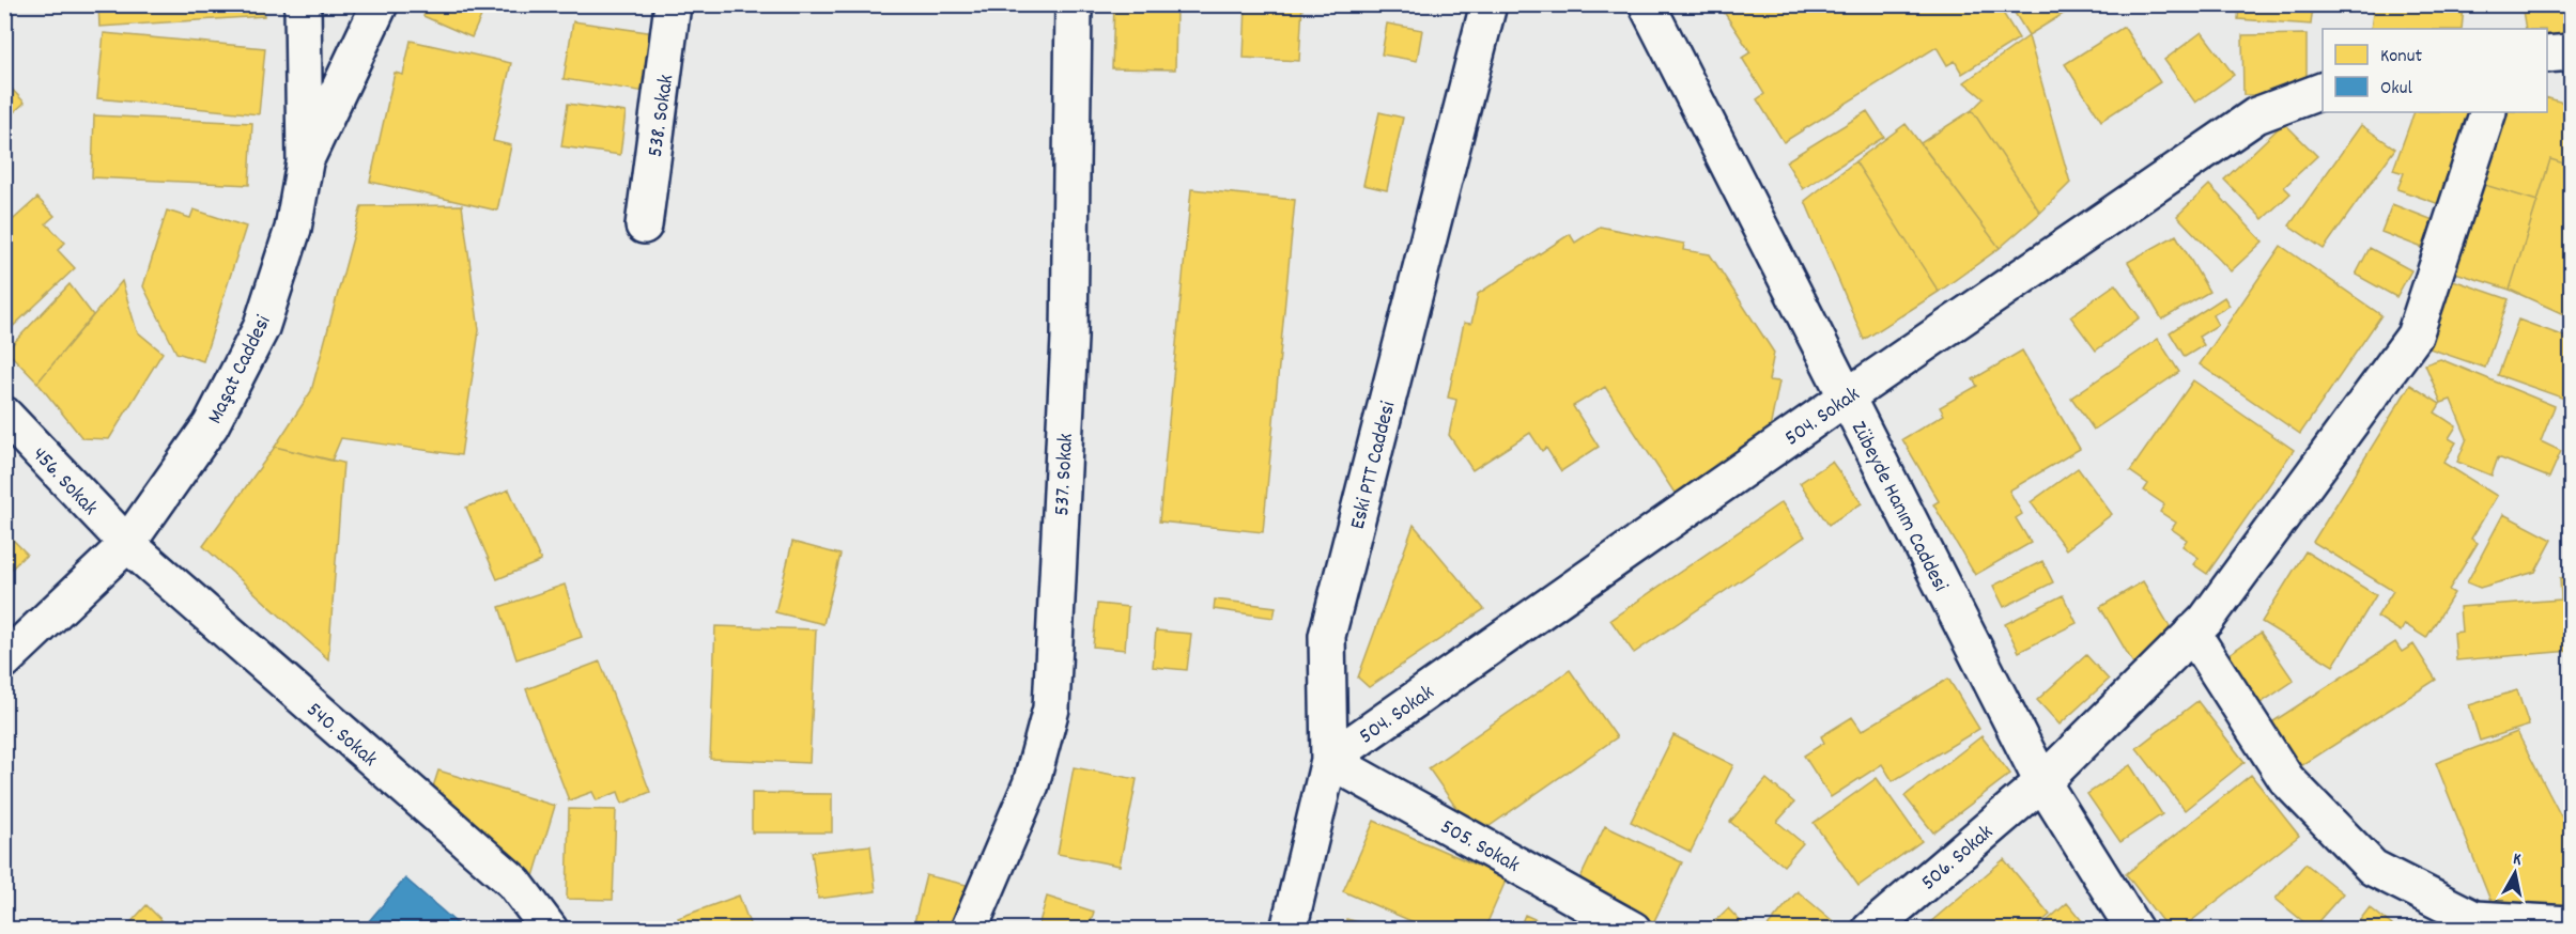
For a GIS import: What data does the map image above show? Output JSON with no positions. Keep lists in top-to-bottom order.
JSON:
{
  "streets": {
    "street": [
      "538. Sokak",
      "Maşat Caddesi",
      "504. Sokak",
      "Eski PTT Caddesi",
      "537. Sokak",
      "456. Sokak",
      "Zübeyde Hanım Caddesi",
      "540. Sokak",
      "505. Sokak",
      "506. Sokak"
    ]
  },
  "crossings": [
    ["Maşat Caddesi", "456. Sokak"],
    ["Maşat Caddesi", "540. Sokak"],
    ["504. Sokak", "Eski PTT Caddesi"],
    ["504. Sokak", "Zübeyde Hanım Caddesi"],
    ["504. Sokak", "505. Sokak"],
    ["Eski PTT Caddesi", "505. Sokak"],
    ["456. Sokak", "540. Sokak"],
    ["Zübeyde Hanım Caddesi", "506. Sokak"]
  ],
  "legend": ["Konut", "Okul"],
  "north": "top"
}
